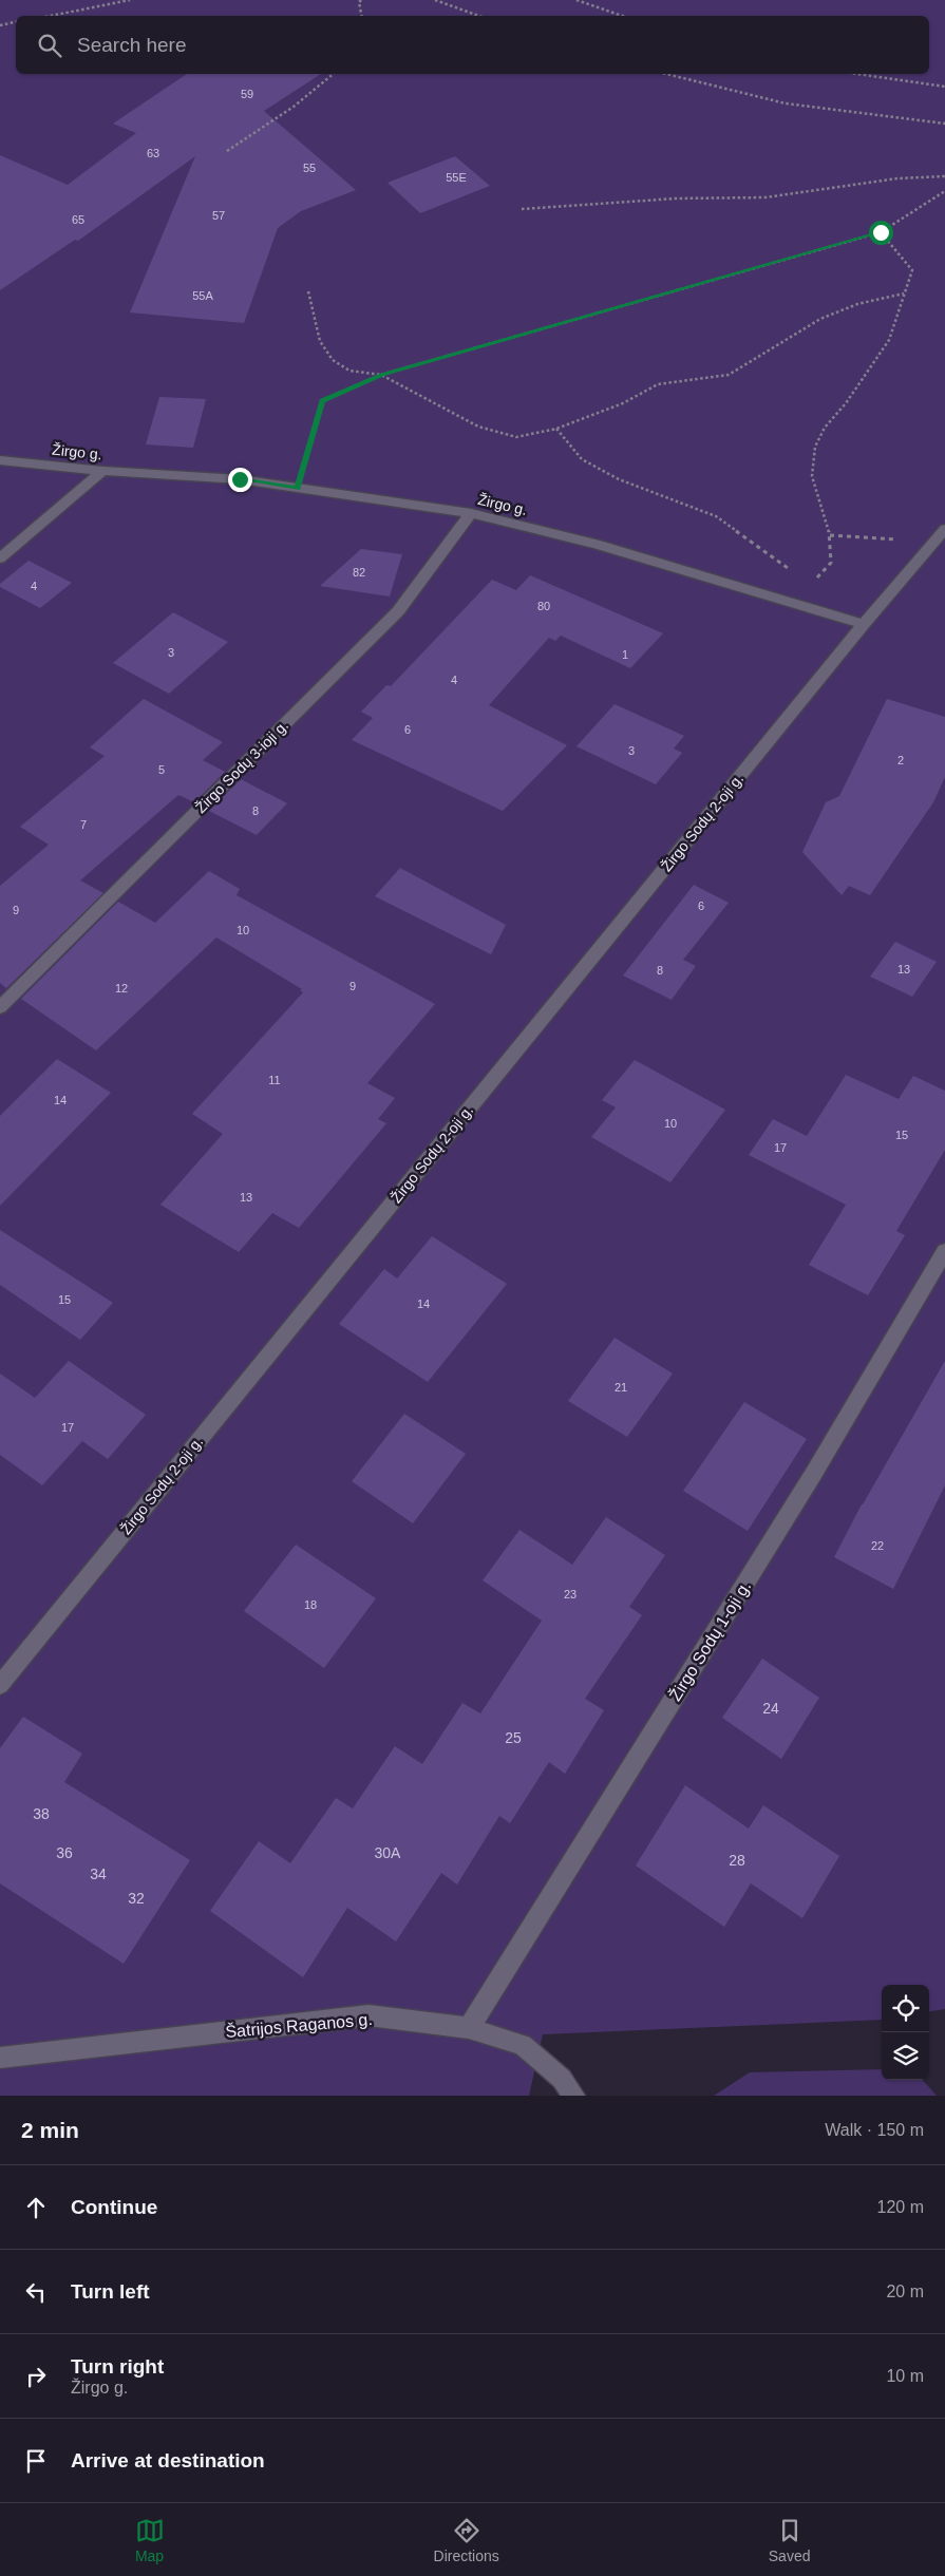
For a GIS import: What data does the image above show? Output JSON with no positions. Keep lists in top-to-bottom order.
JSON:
{
  "streets": {
    "street": [
      "Žirgo g.",
      "Žirgo Sodų 3-ioji g.",
      "Žirgo Sodų 2-oji g.",
      "Žirgo Sodų 1-oji g.",
      "Šatrijos Raganos g."
    ]
  },
  "crossings": [
    ["Žirgo g.", "Žirgo Sodų 3-ioji g."],
    ["Žirgo g.", "Žirgo Sodų 2-oji g."],
    ["Žirgo Sodų 1-oji g.", "Šatrijos Raganos g."]
  ],
  "house_numbers": [
    "59",
    "63",
    "55",
    "55E",
    "57",
    "65",
    "55A",
    "82",
    "4",
    "80",
    "3",
    "1",
    "4",
    "6",
    "3",
    "2",
    "5",
    "8",
    "7",
    "6",
    "9",
    "10",
    "13",
    "8",
    "9",
    "12",
    "11",
    "14",
    "10",
    "15",
    "17",
    "13",
    "15",
    "14",
    "21",
    "17",
    "22",
    "23",
    "18",
    "24",
    "25",
    "38",
    "36",
    "30A",
    "28",
    "34",
    "32"
  ],
  "page": {
    "search": "Search here",
    "heading": ["2 min", "Walk · 150 m"],
    "list": [
      ["Continue", "120 m"],
      ["Turn left", "20 m"],
      ["Turn right", "Žirgo g.", "10 m"],
      "Arrive at destination"
    ],
    "nav": ["Map", "Directions", "Saved"]
  }
}
